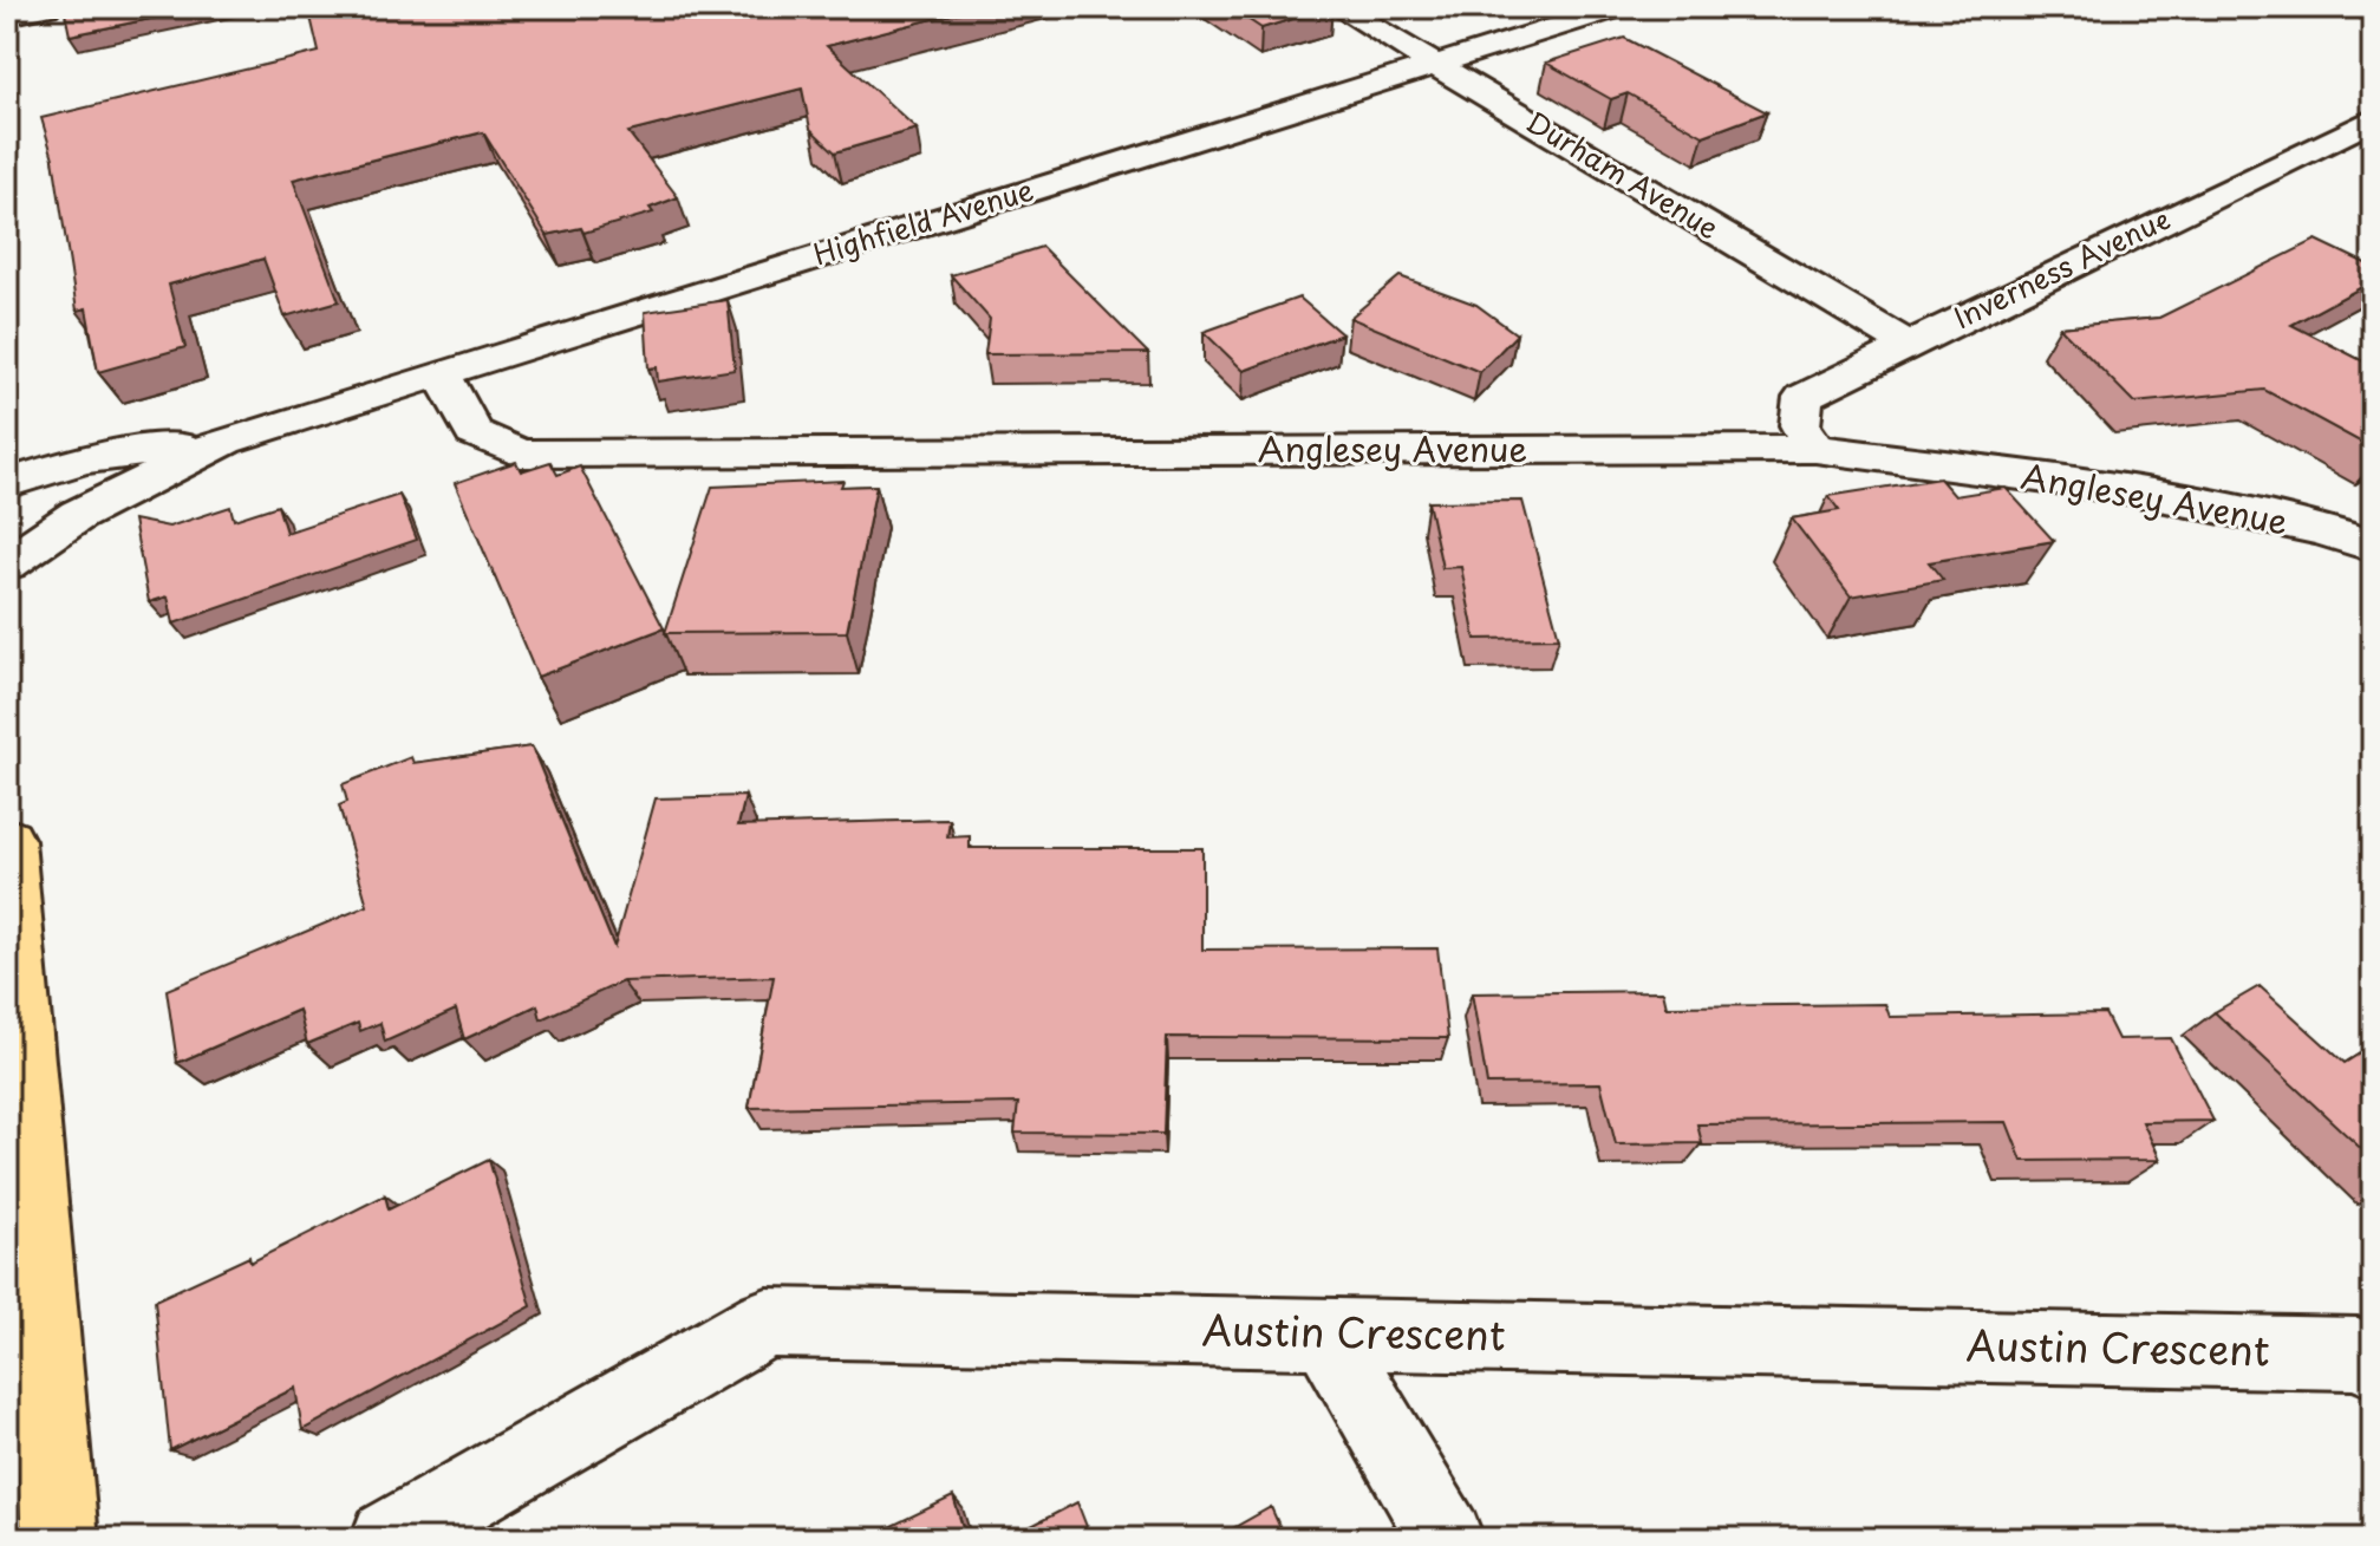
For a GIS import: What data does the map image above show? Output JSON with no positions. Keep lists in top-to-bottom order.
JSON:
{
  "streets": {
    "street": [
      "Durham Avenue",
      "Highfield Avenue",
      "Inverness Avenue",
      "Anglesey Avenue",
      "Austin Crescent"
    ]
  },
  "crossings": [
    ["Durham Avenue", "Highfield Avenue"],
    ["Durham Avenue", "Inverness Avenue"],
    ["Highfield Avenue", "Anglesey Avenue"],
    ["Inverness Avenue", "Anglesey Avenue"]
  ]
}
